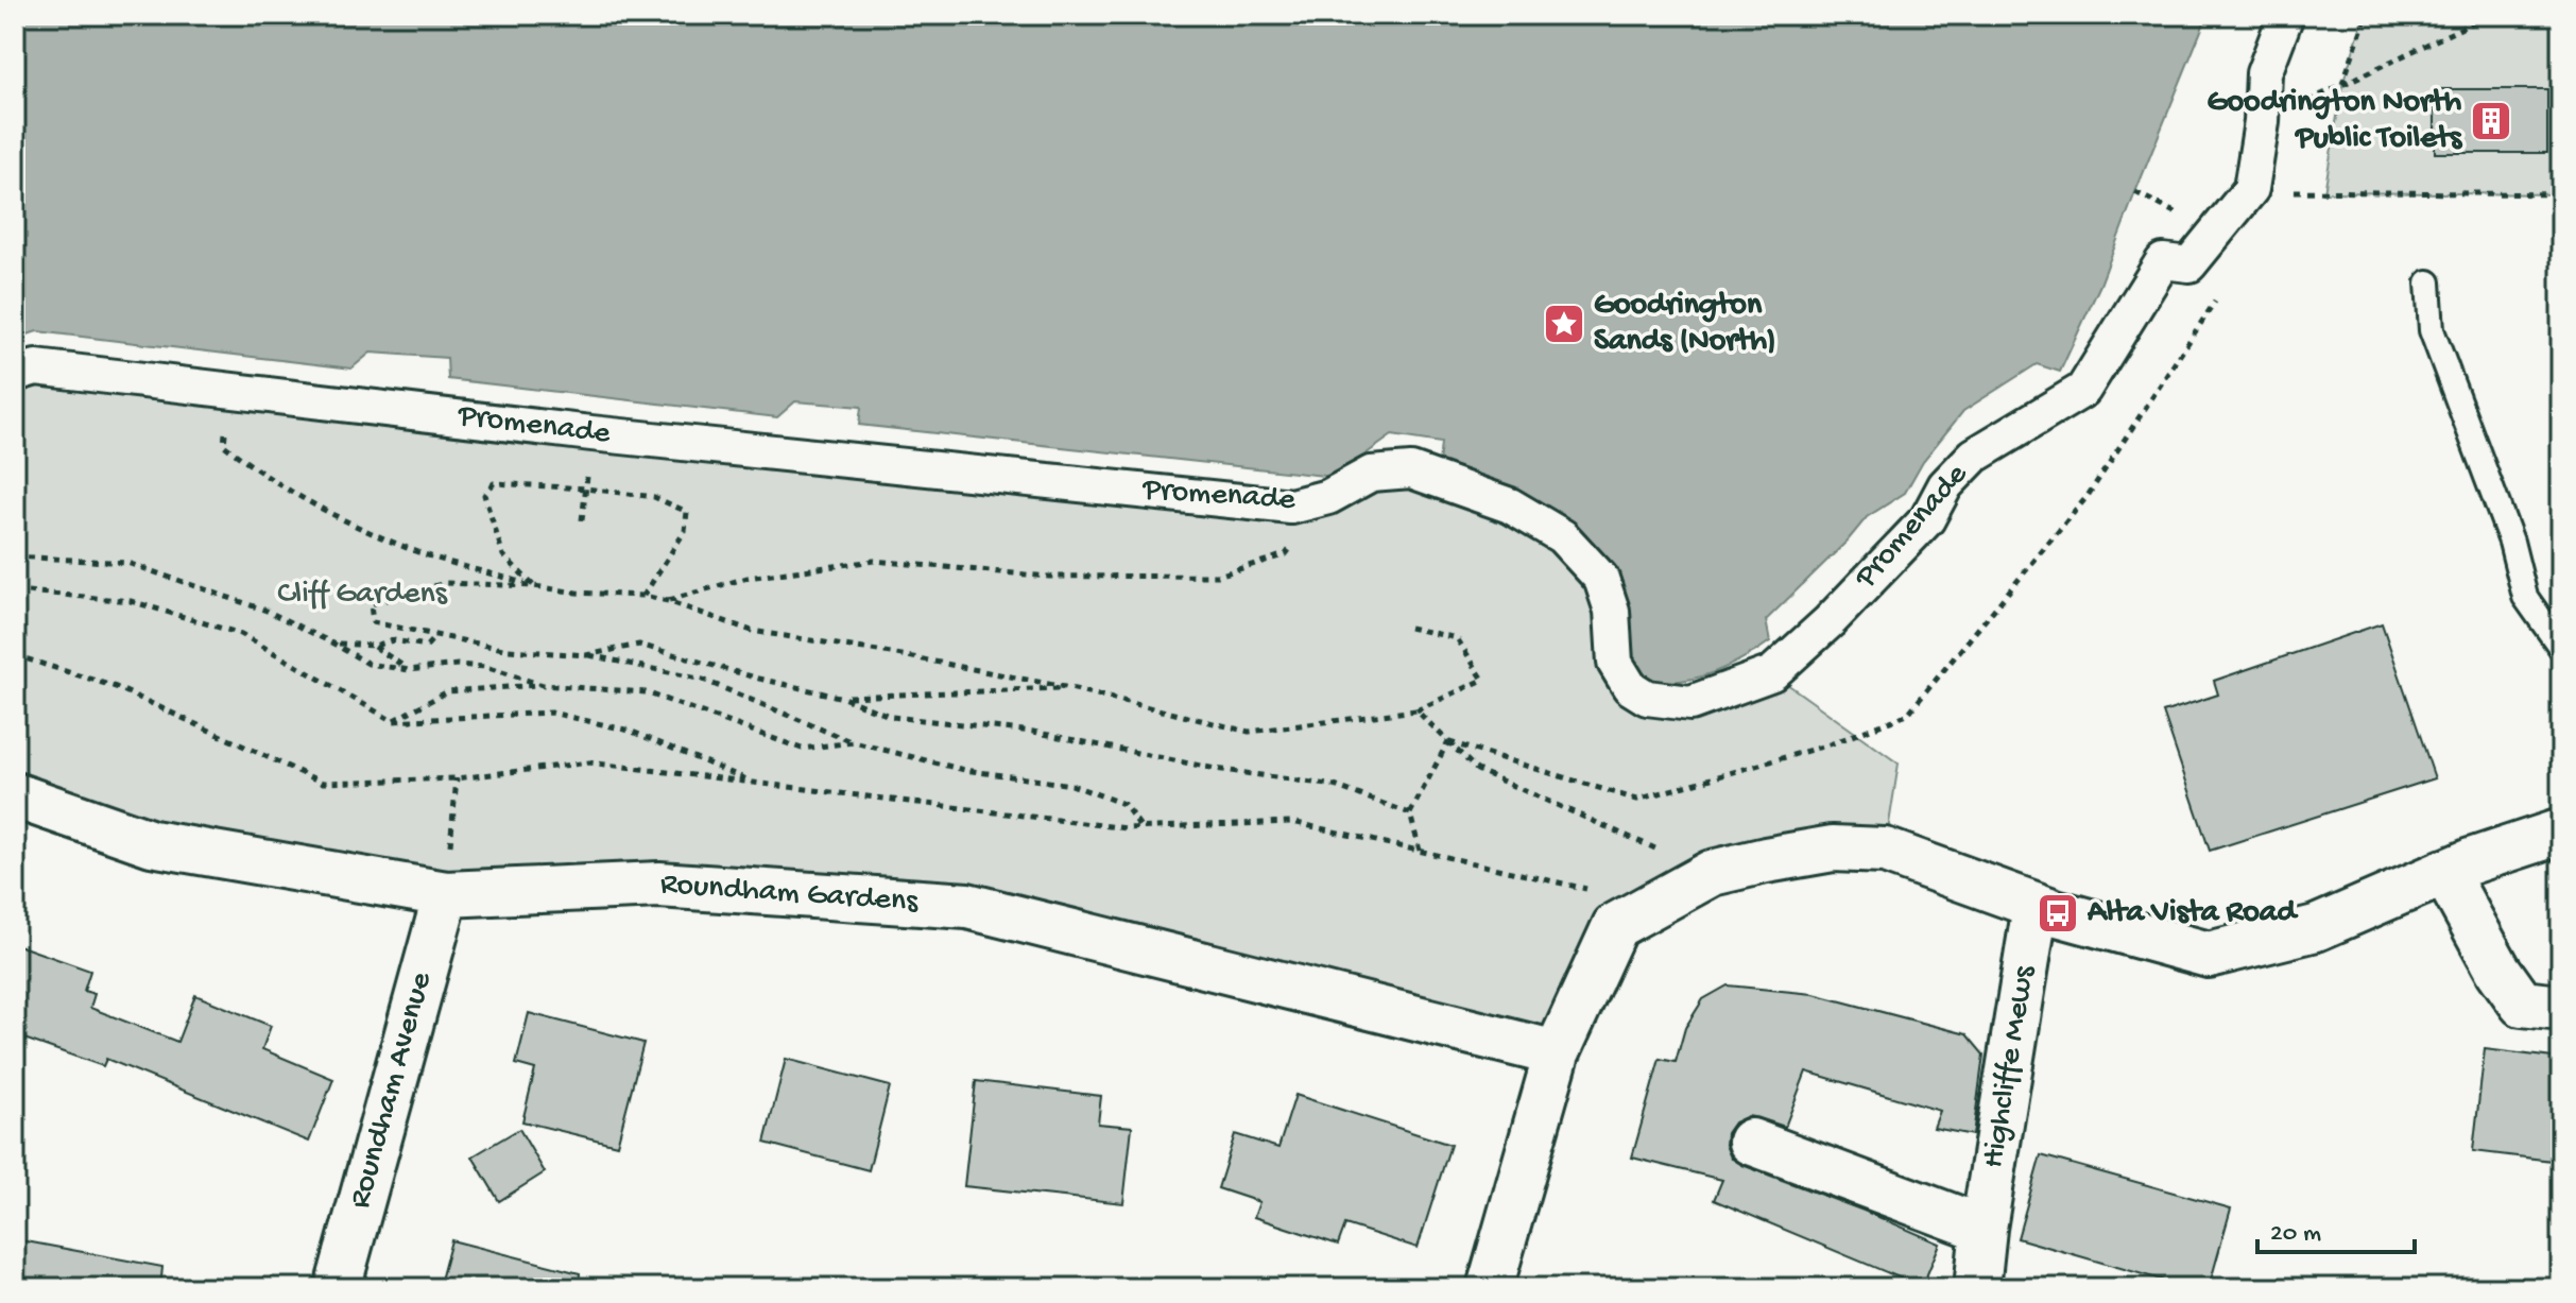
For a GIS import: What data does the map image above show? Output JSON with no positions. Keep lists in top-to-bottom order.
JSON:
{
  "streets": {
    "street": [
      "Promenade",
      "Roundham Gardens",
      "Highcliffe Mews",
      "Roundham Avenue"
    ]
  },
  "crossings": [
    ["Roundham Gardens", "Roundham Avenue"]
  ],
  "parks": ["Cliff Gardens"],
  "places": {
    "building": ["Goodrington North Public Toilets"],
    "place": ["Goodrington Sands (North)"],
    "bus stop": ["Alta Vista Road"]
  },
  "scale_bar": "20 m"
}
